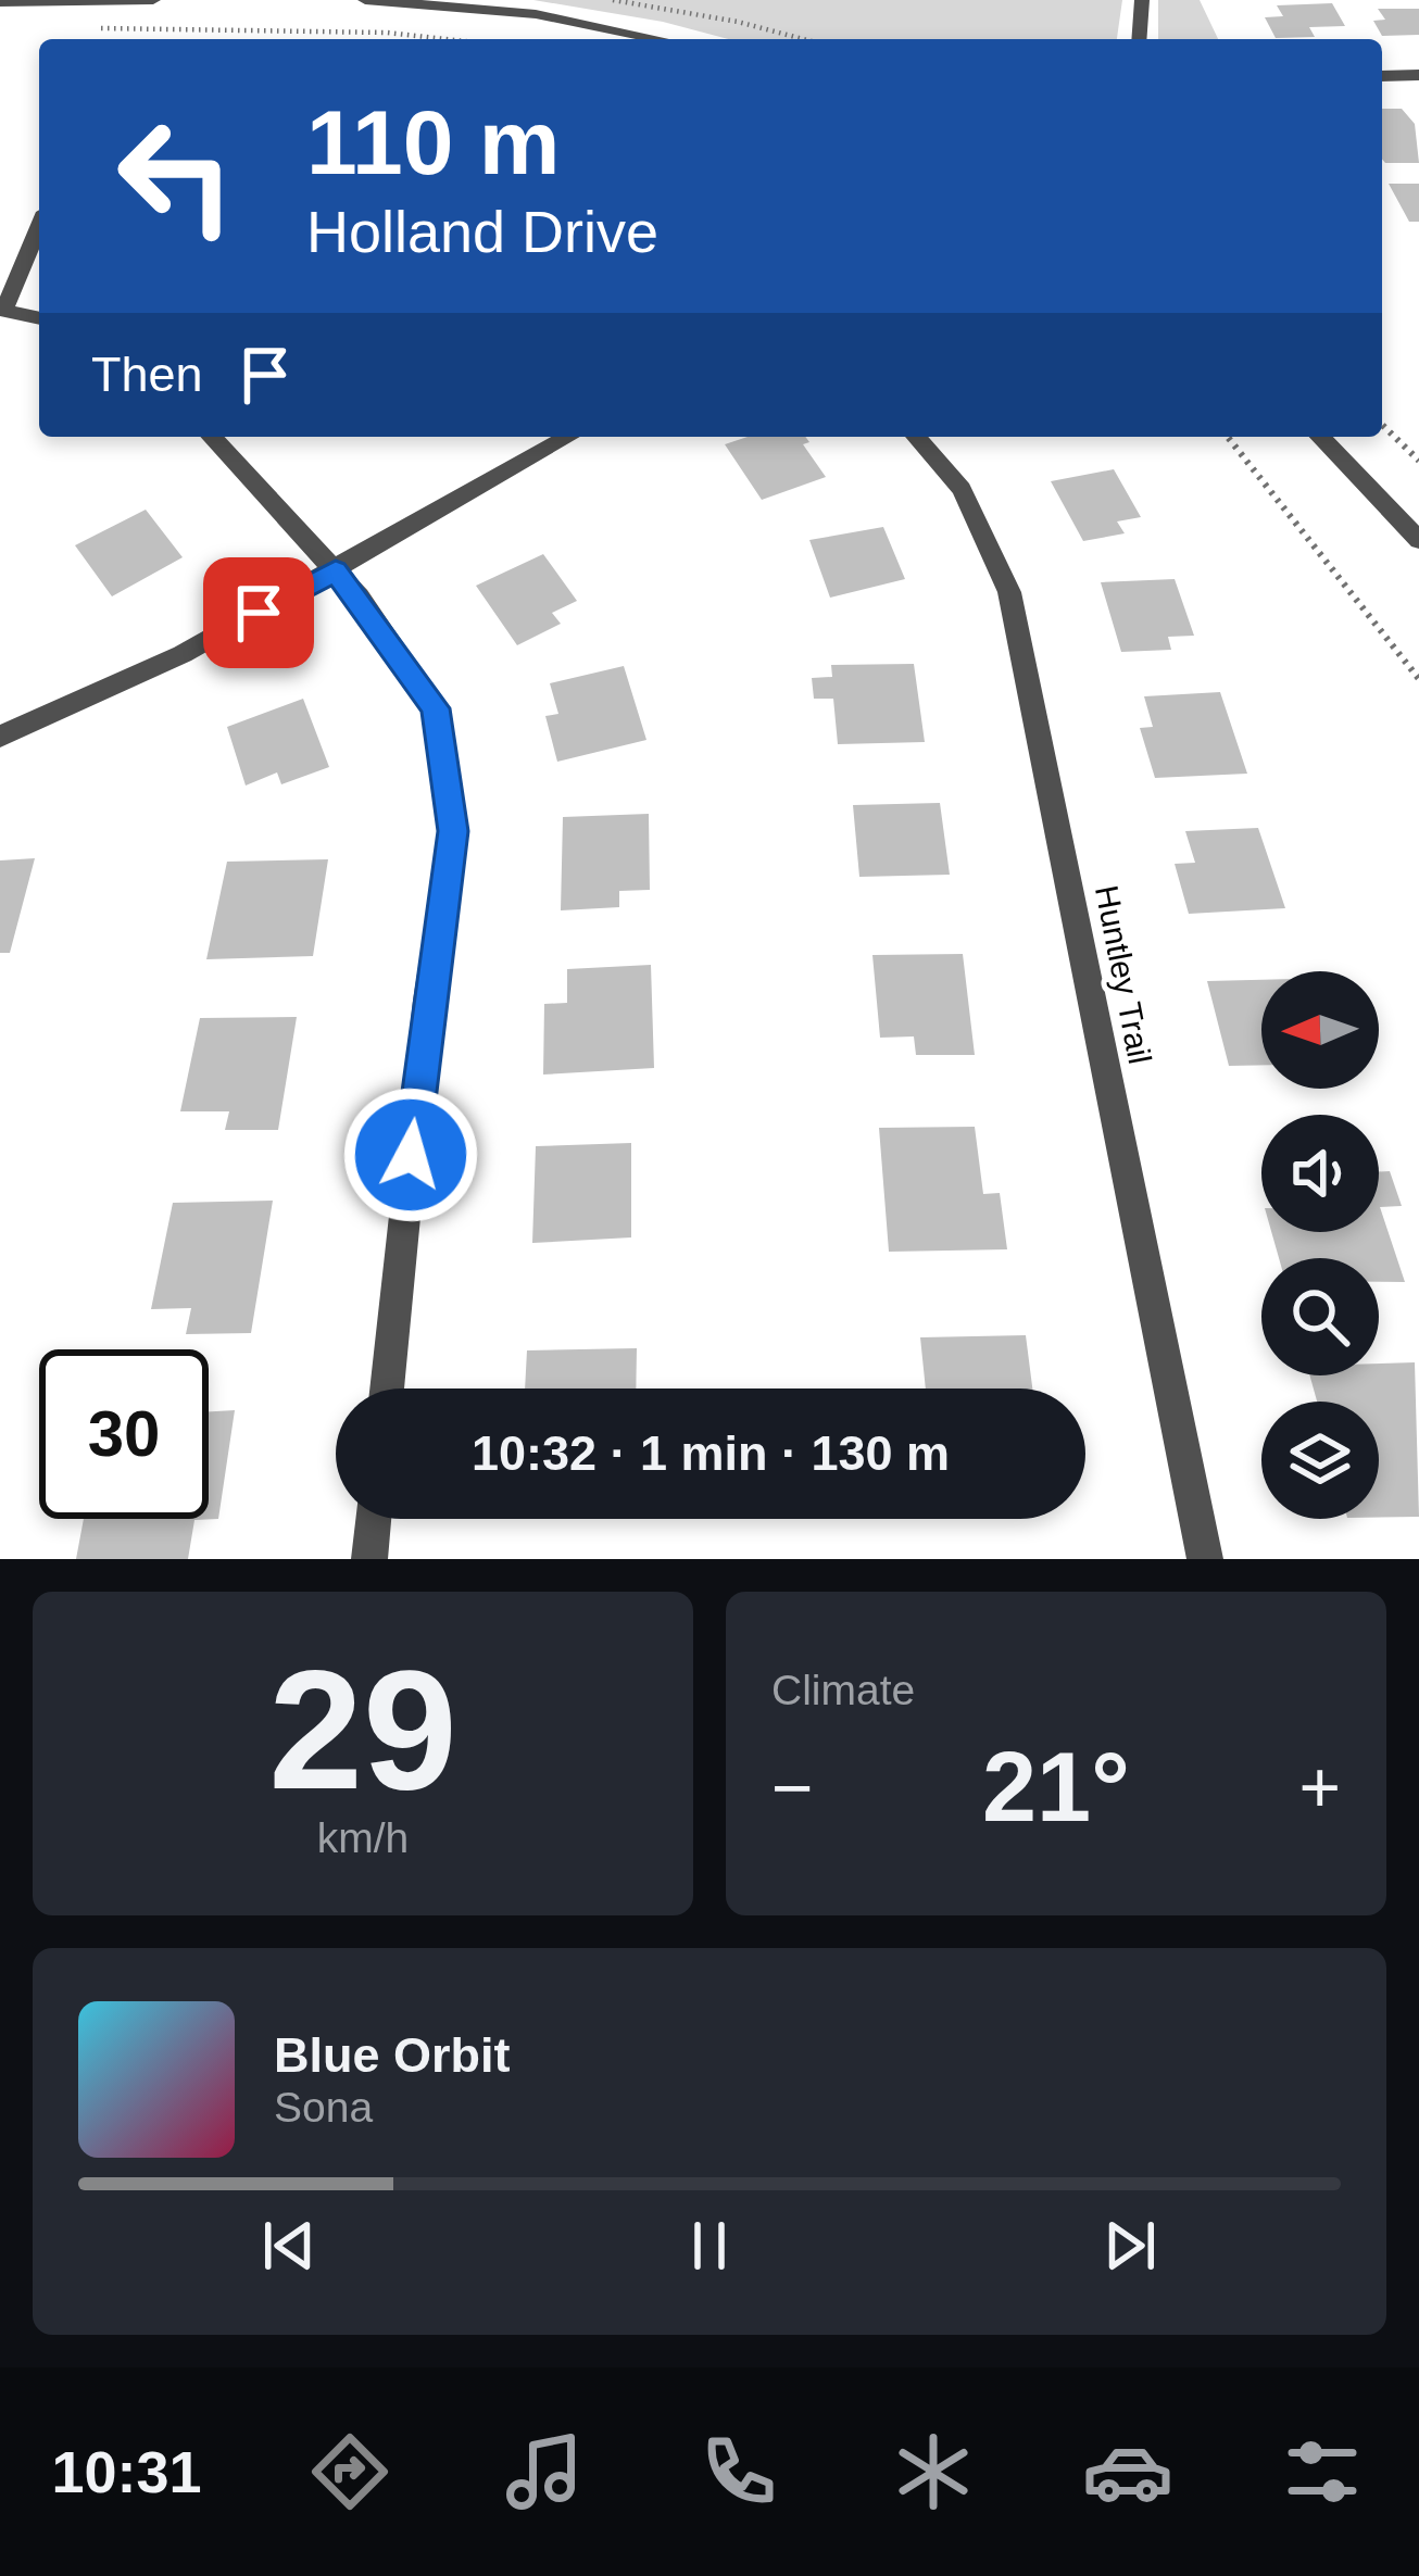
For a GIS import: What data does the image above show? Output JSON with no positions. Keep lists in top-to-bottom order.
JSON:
{
  "streets": {
    "street": ["Huntley Trail"]
  },
  "north": "left",
  "page": {
    "turn": ["110 m", "Holland Drive"],
    "then": "Then",
    "limit": "30",
    "trip": "10:32 · 1 min · 130 m",
    "tile": [
      ["29", "km/h"],
      "Climate"
    ],
    "heat": ["−", "21°", "+"],
    "song": ["Blue Orbit", "Sona"],
    "tabs": "10:31"
  }
}
